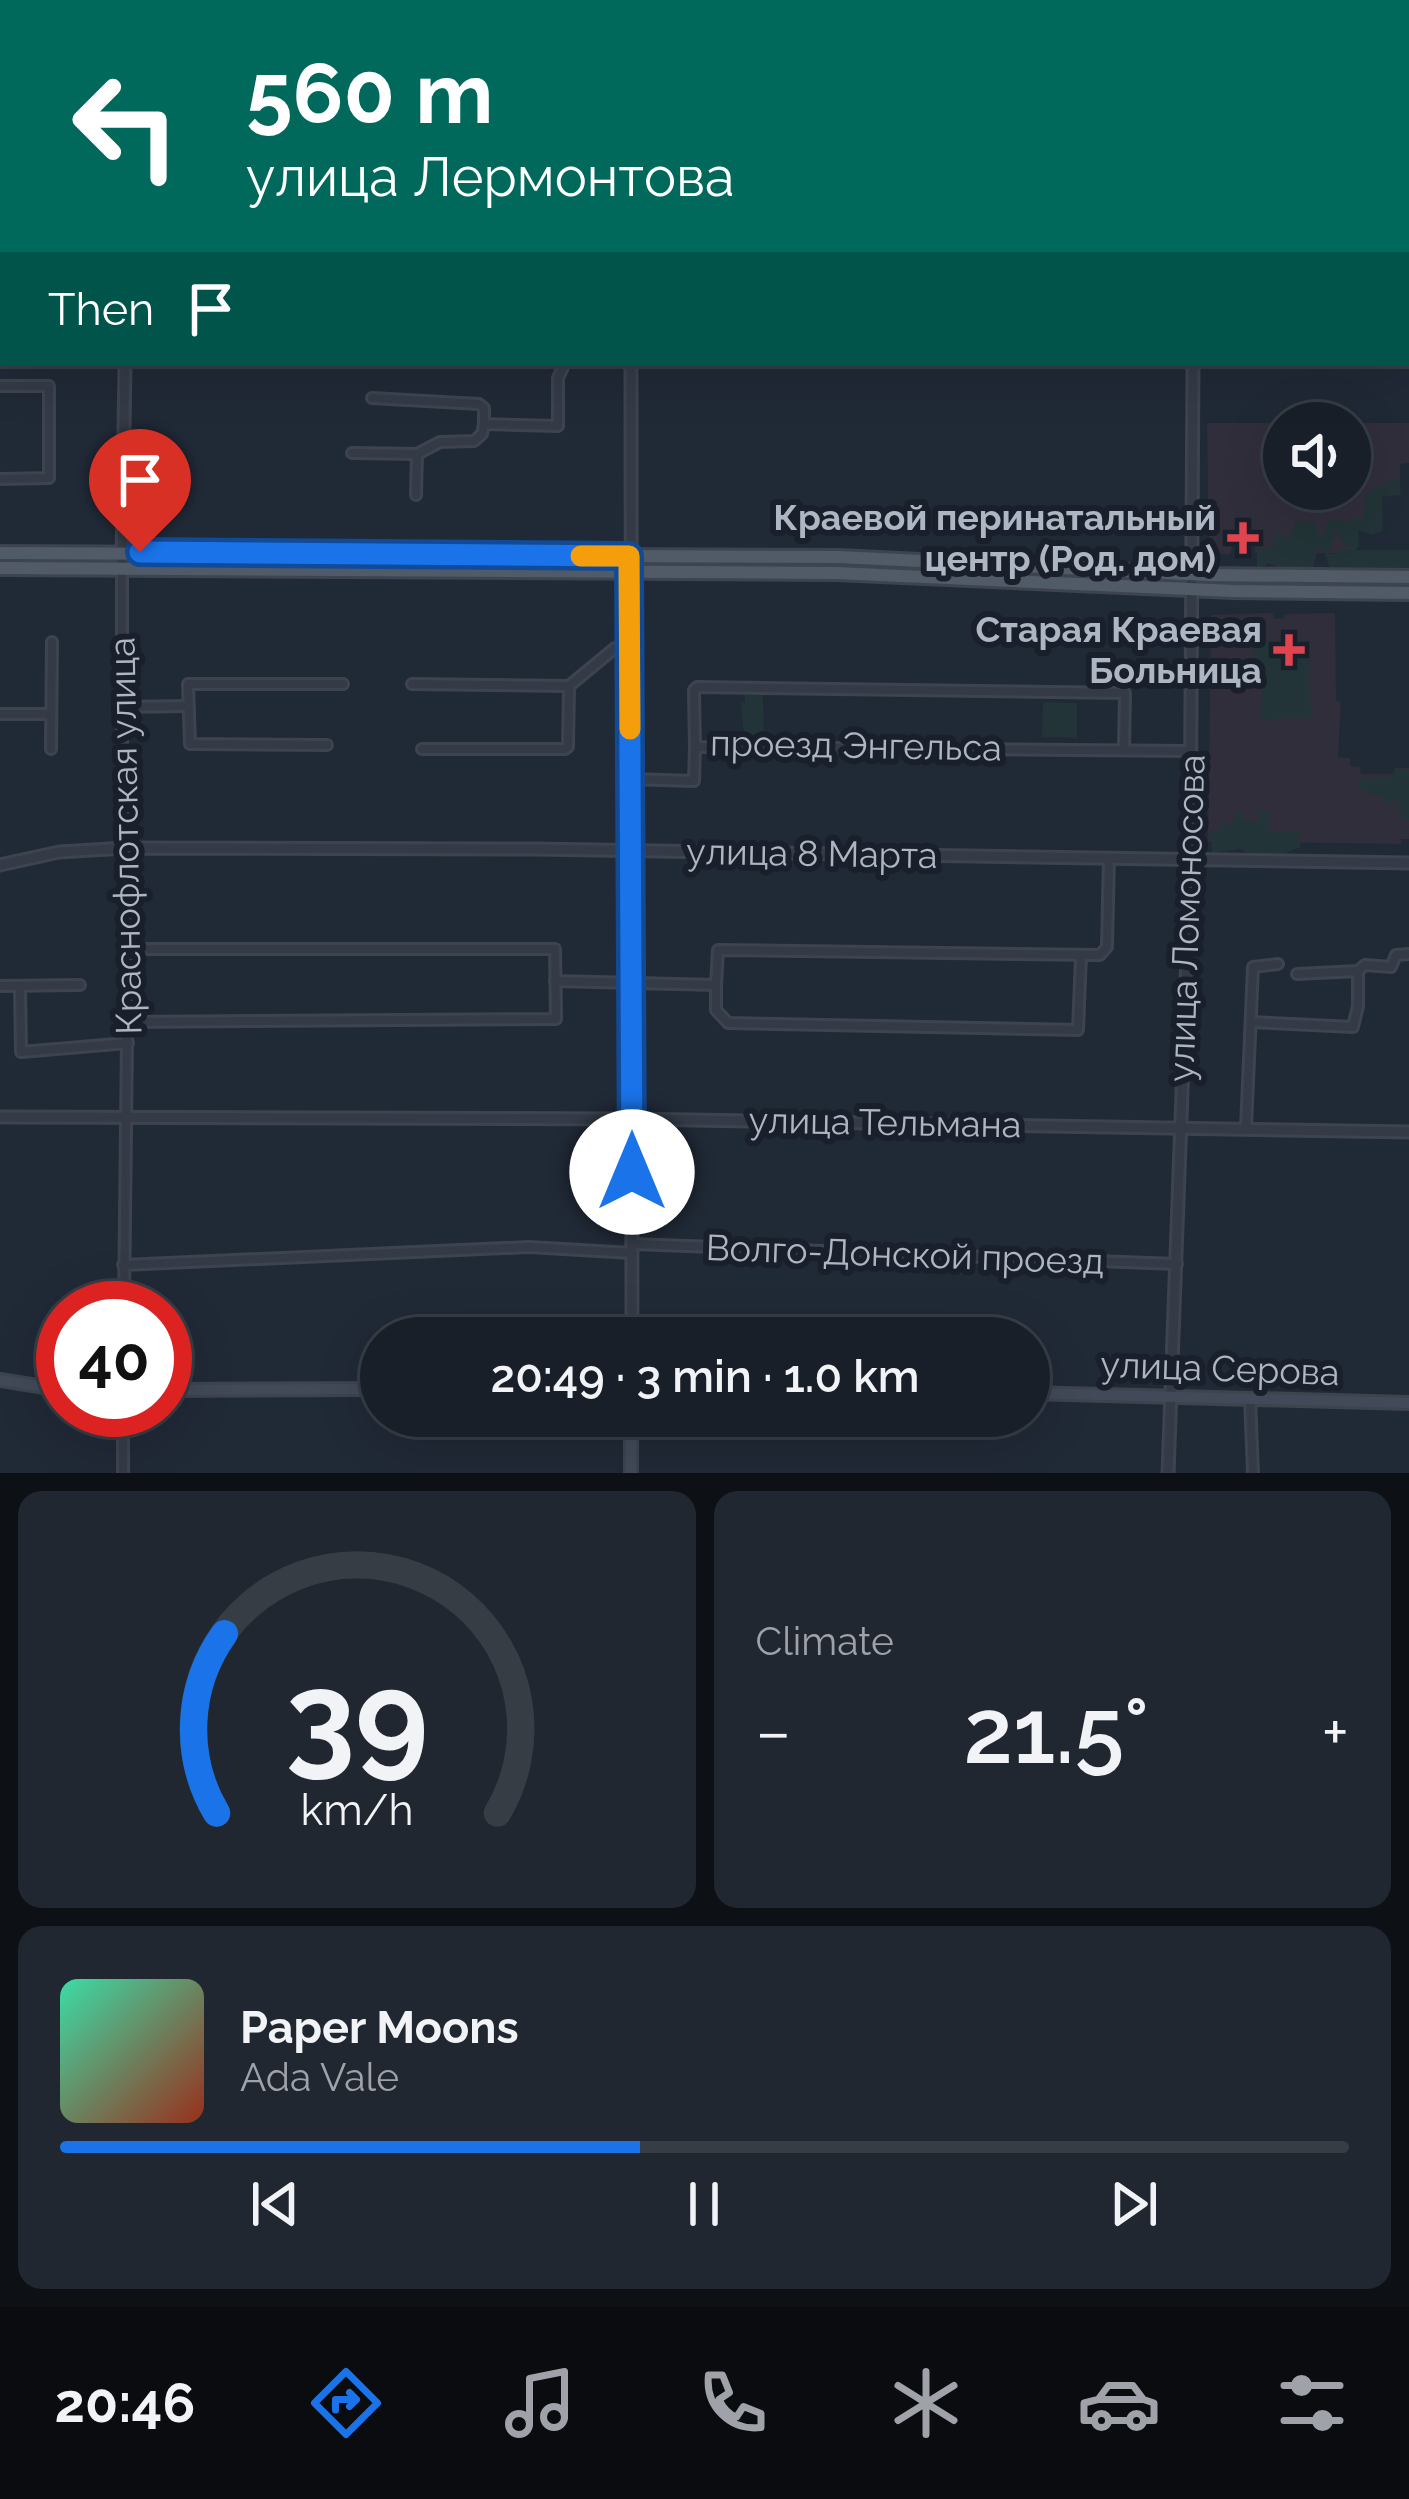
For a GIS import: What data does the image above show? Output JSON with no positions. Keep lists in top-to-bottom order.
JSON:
{
  "streets": {
    "main road": ["улица Серова"],
    "street": [
      "проезд Энгельса",
      "Краснофлотская улица",
      "улица 8 Марта",
      "улица Ломоносова",
      "улица Тельмана",
      "Волго-Донской проезд"
    ]
  },
  "crossings": [
    ["проезд Энгельса", "улица Ломоносова"],
    ["Краснофлотская улица", "улица 8 Марта"],
    ["Краснофлотская улица", "улица Тельмана"],
    ["Краснофлотская улица", "Волго-Донской проезд"],
    ["улица 8 Марта", "улица Ломоносова"],
    ["улица Ломоносова", "улица Тельмана"],
    ["улица Ломоносова", "Волго-Донской проезд"],
    ["улица Ломоносова", "улица Серова"]
  ],
  "places": {
    "health": ["Краевой перинатальный центр (Род. дом)", "Старая Краевая Больница"]
  },
  "page": {
    "turn": ["560 m", "улица Лермонтова"],
    "then": "Then",
    "limit": "40",
    "trip": "20:49 · 3 min · 1.0 km",
    "tile": "Climate",
    "heat": ["−", "21.5°", "+"],
    "song": ["Paper Moons", "Ada Vale"],
    "tabs": "20:46",
    "gauge": ["39", "km/h"]
  }
}
